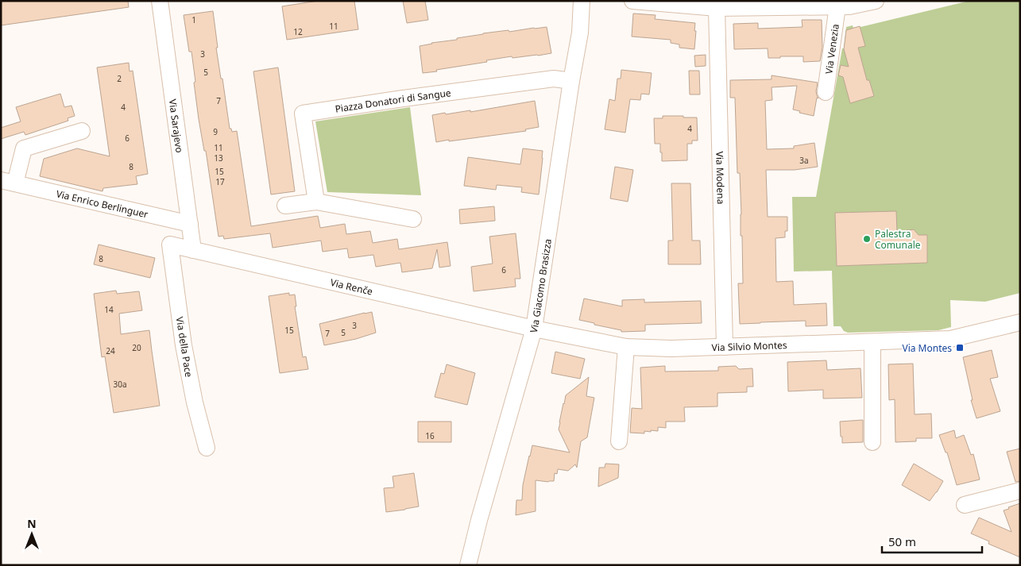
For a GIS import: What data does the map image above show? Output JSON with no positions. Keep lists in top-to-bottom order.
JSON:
{
  "streets": {
    "street": [
      "Via Venezia",
      "Piazza Donatori di Sangue",
      "Via Sarajevo",
      "Via Modena",
      "Via Enrico Berlinguer",
      "Via Giacomo Brasizza",
      "Via Renče",
      "Via Silvio Montes",
      "Via della Pace"
    ]
  },
  "crossings": [
    ["Piazza Donatori di Sangue", "Via Giacomo Brasizza"],
    ["Via Sarajevo", "Via Enrico Berlinguer"],
    ["Via Sarajevo", "Via Renče"],
    ["Via Modena", "Via Silvio Montes"],
    ["Via Giacomo Brasizza", "Via Renče"],
    ["Via Giacomo Brasizza", "Via Silvio Montes"],
    ["Via Renče", "Via Silvio Montes"],
    ["Via Renče", "Via della Pace"]
  ],
  "places": {
    "other": ["Palestra Comunale"],
    "transit": ["Via Montes"]
  },
  "house_numbers": [
    "1",
    "11",
    "12",
    "3",
    "5",
    "2",
    "7",
    "4",
    "4",
    "9",
    "6",
    "11",
    "13",
    "3a",
    "8",
    "15",
    "17",
    "8",
    "6",
    "14",
    "3",
    "15",
    "5",
    "7",
    "20",
    "24",
    "30a",
    "16"
  ],
  "scale_bar": "50 m",
  "north": "top"
}
